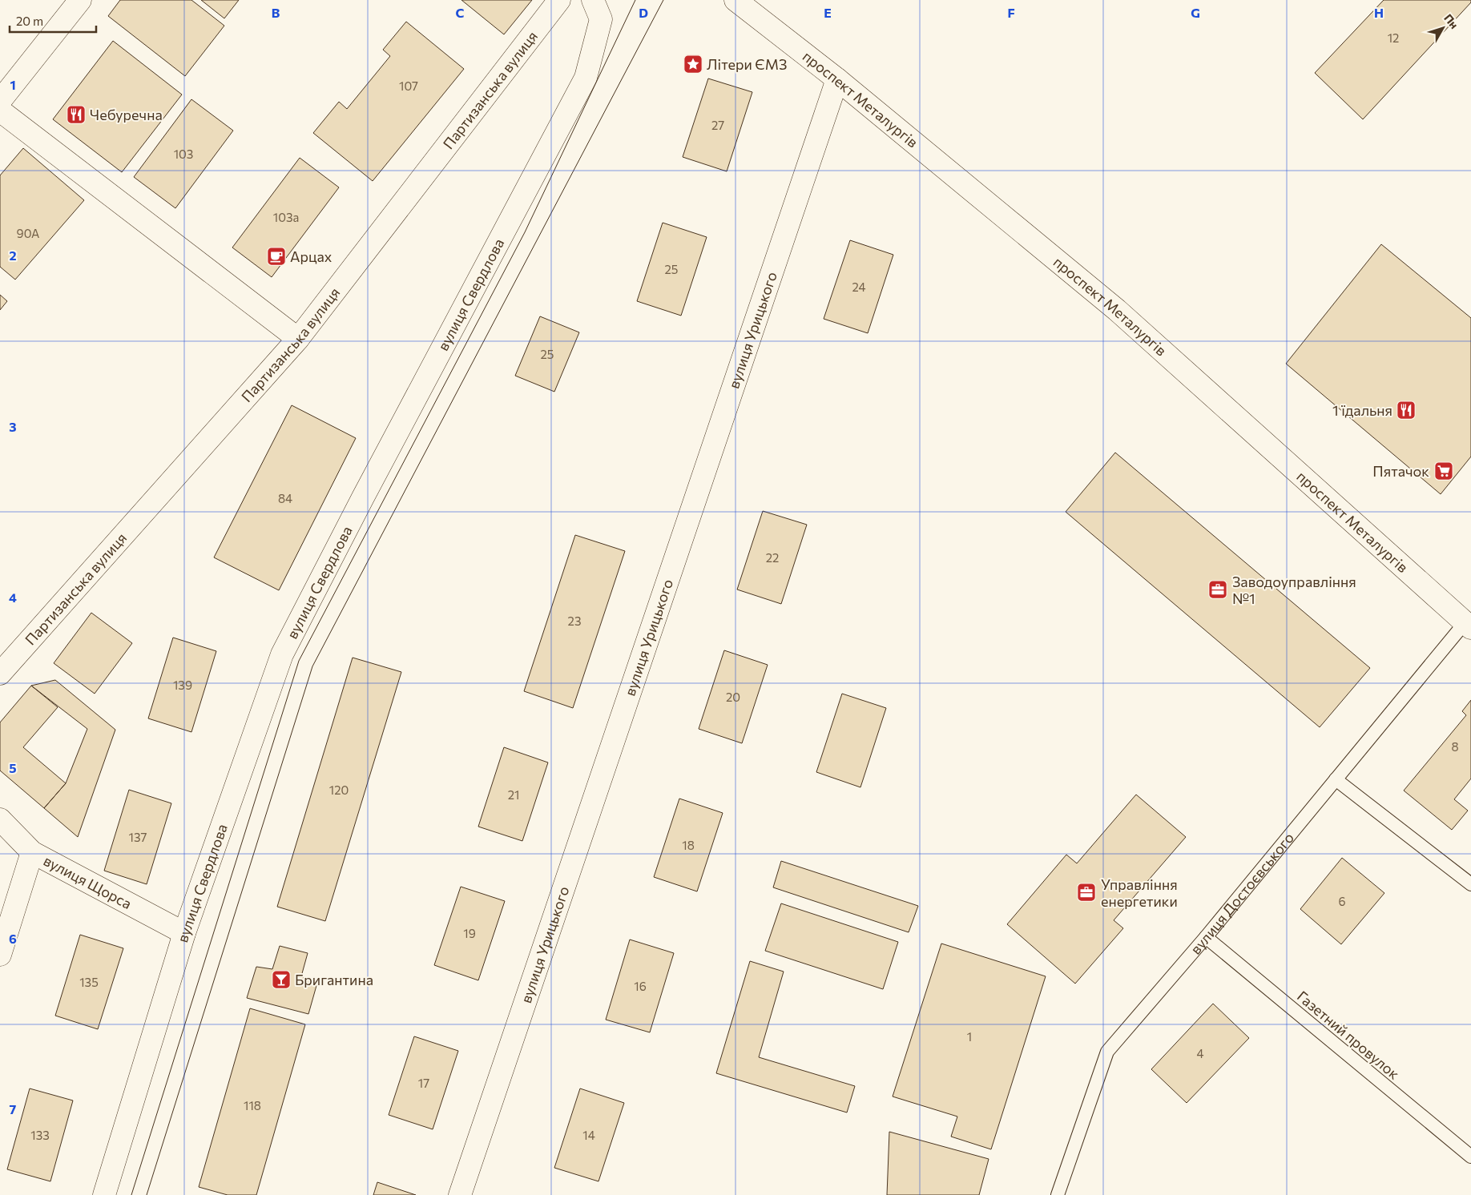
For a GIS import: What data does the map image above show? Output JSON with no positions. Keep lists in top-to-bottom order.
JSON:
{
  "streets": {
    "street": [
      "Партизанська вулиця",
      "проспект Металургів",
      "вулиця Свердлова",
      "вулиця Урицького",
      "вулиця Щорса"
    ],
    "lane": ["вулиця Достоєвського", "Газетний провулок"]
  },
  "crossings": [
    ["проспект Металургів", "вулиця Урицького"],
    ["проспект Металургів", "вулиця Достоєвського"],
    ["вулиця Свердлова", "вулиця Щорса"],
    ["вулиця Достоєвського", "Газетний провулок"]
  ],
  "places": {
    "place": ["Літери ЄМЗ"],
    "restaurant": ["Чебуречна", "1 їдальня"],
    "cafe": ["Арцах"],
    "supermarket": ["Пятачок"],
    "office": ["Заводоуправління №1", "Управління енергетики"],
    "bar": ["Бригантина"]
  },
  "house_numbers": [
    "12",
    "107",
    "27",
    "103",
    "103а",
    "90А",
    "25",
    "24",
    "25",
    "84",
    "22",
    "23",
    "139",
    "20",
    "8",
    "120",
    "21",
    "137",
    "18",
    "6",
    "19",
    "135",
    "16",
    "1",
    "4",
    "17",
    "118",
    "133",
    "14"
  ],
  "scale_bar": "20 m",
  "north": "top right",
  "grid": {
    "columns": [
      "B",
      "C",
      "D",
      "E",
      "F",
      "G",
      "H"
    ],
    "rows": [
      "1",
      "2",
      "3",
      "4",
      "5",
      "6",
      "7"
    ]
  }
}
